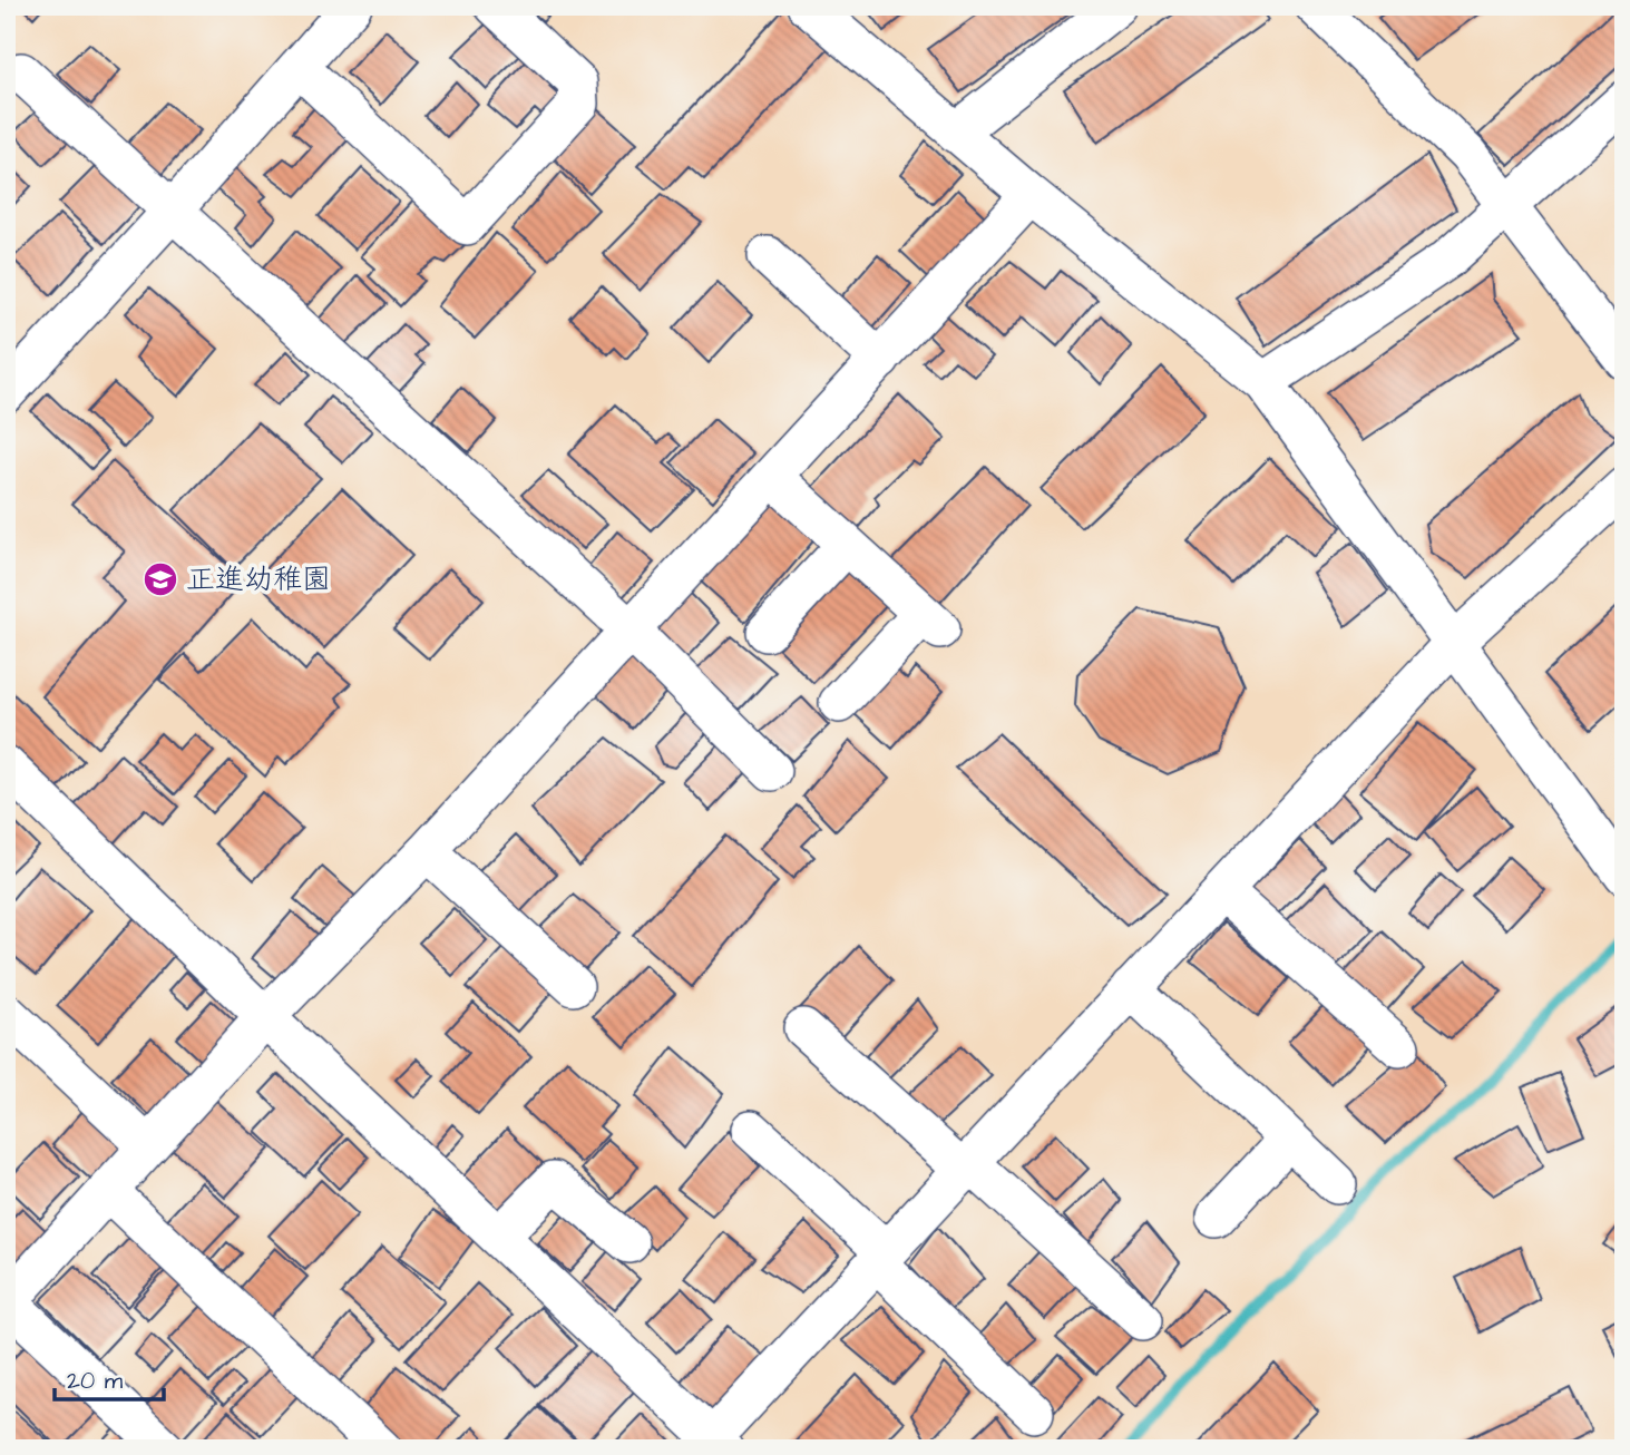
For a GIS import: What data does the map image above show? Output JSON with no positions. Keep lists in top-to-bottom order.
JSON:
{
  "places": {
    "school or university": ["正進幼稚園"]
  },
  "scale_bar": "20 m"
}
